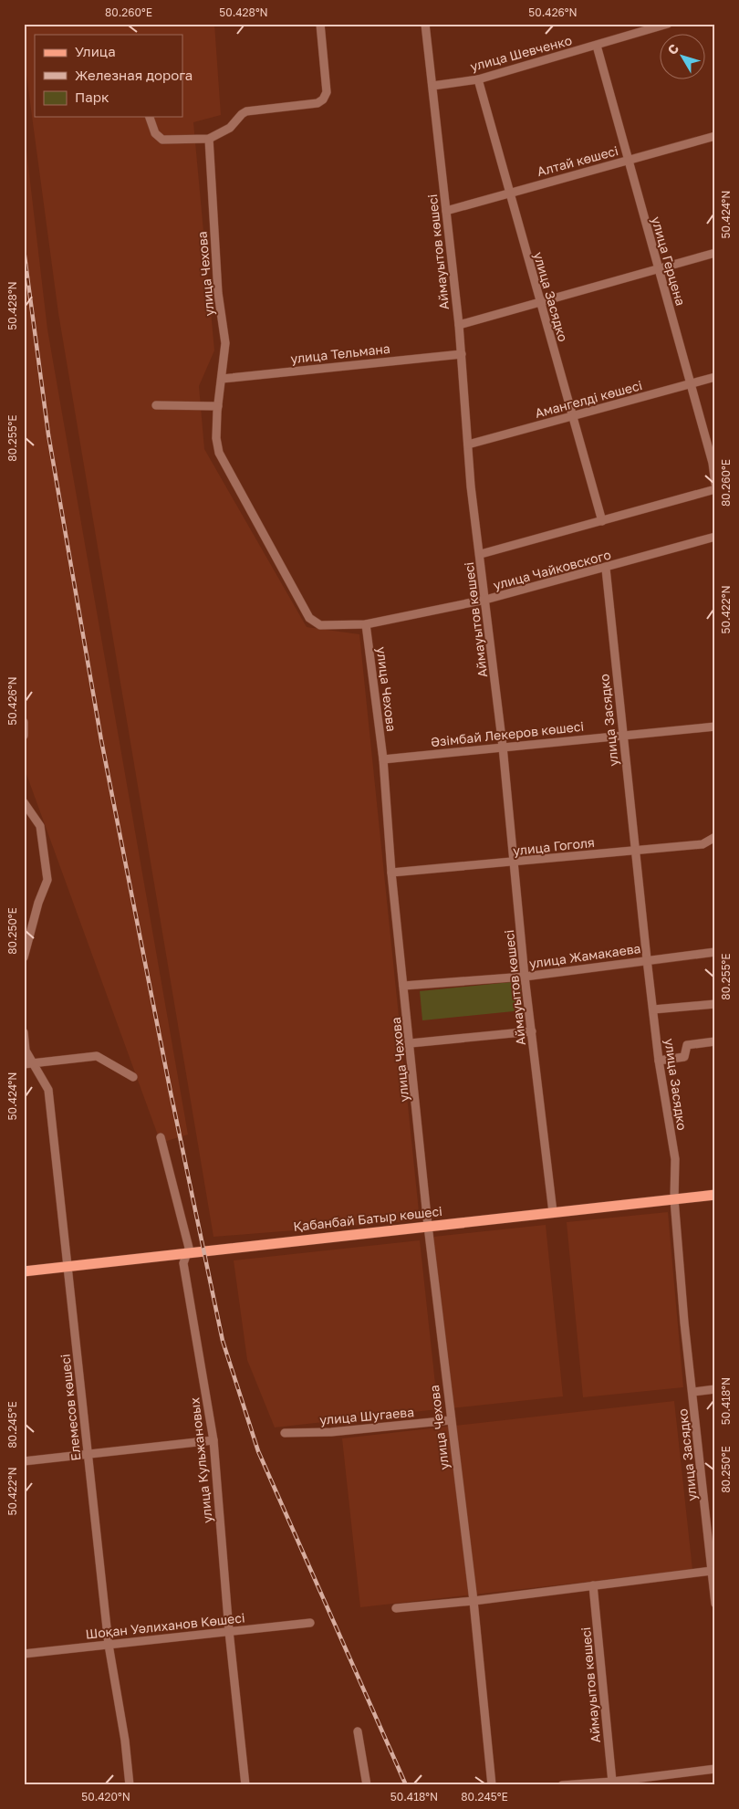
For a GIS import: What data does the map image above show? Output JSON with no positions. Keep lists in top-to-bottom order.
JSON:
{
  "streets": {
    "main road": ["Қабанбай Батыр көшесі"],
    "street": [
      "улица Шевченко",
      "Алтай көшесі",
      "Аймауытов көшесі",
      "улица Герцена",
      "улица Чехова",
      "улица Засядко",
      "улица Тельмана",
      "Амангелді көшесі",
      "улица Чайковского",
      "Әзімбай Лекеров көшесі",
      "улица Гоголя",
      "улица Жамакаева",
      "Елемесов көшесі",
      "улица Шугаева",
      "улица Кульжановых",
      "Шоқан Уәлиханов Көшесі"
    ]
  },
  "crossings": [
    ["улица Шевченко", "Аймауытов көшесі"],
    ["улица Шевченко", "улица Герцена"],
    ["улица Шевченко", "улица Засядко"],
    ["Алтай көшесі", "Аймауытов көшесі"],
    ["Алтай көшесі", "улица Герцена"],
    ["Алтай көшесі", "улица Засядко"],
    ["Аймауытов көшесі", "улица Тельмана"],
    ["Аймауытов көшесі", "Амангелді көшесі"],
    ["Аймауытов көшесі", "улица Чайковского"],
    ["Аймауытов көшесі", "Әзімбай Лекеров көшесі"],
    ["Аймауытов көшесі", "улица Гоголя"],
    ["Аймауытов көшесі", "улица Жамакаева"],
    ["Аймауытов көшесі", "Қабанбай Батыр көшесі"],
    ["улица Герцена", "Амангелді көшесі"],
    ["улица Чехова", "улица Тельмана"],
    ["улица Чехова", "улица Чайковского"],
    ["улица Чехова", "Әзімбай Лекеров көшесі"],
    ["улица Чехова", "улица Гоголя"],
    ["улица Чехова", "улица Жамакаева"],
    ["улица Чехова", "Қабанбай Батыр көшесі"],
    ["улица Чехова", "улица Шугаева"],
    ["улица Засядко", "Амангелді көшесі"],
    ["улица Засядко", "улица Чайковского"],
    ["улица Засядко", "Әзімбай Лекеров көшесі"],
    ["улица Засядко", "улица Гоголя"],
    ["улица Засядко", "улица Жамакаева"],
    ["улица Засядко", "Қабанбай Батыр көшесі"],
    ["Қабанбай Батыр көшесі", "Елемесов көшесі"],
    ["Қабанбай Батыр көшесі", "улица Кульжановых"],
    ["Елемесов көшесі", "Шоқан Уәлиханов Көшесі"],
    ["улица Кульжановых", "Шоқан Уәлиханов Көшесі"]
  ],
  "legend": ["Улица", "Железная дорога", "Парк"],
  "north": "top left",
  "coordinates": [
    "80.260°E",
    "50.428°N",
    "50.426°N",
    "50.424°N",
    "80.255°E",
    "50.422°N",
    "80.250°E",
    "50.418°N",
    "80.245°E",
    "50.420°N"
  ]
}
